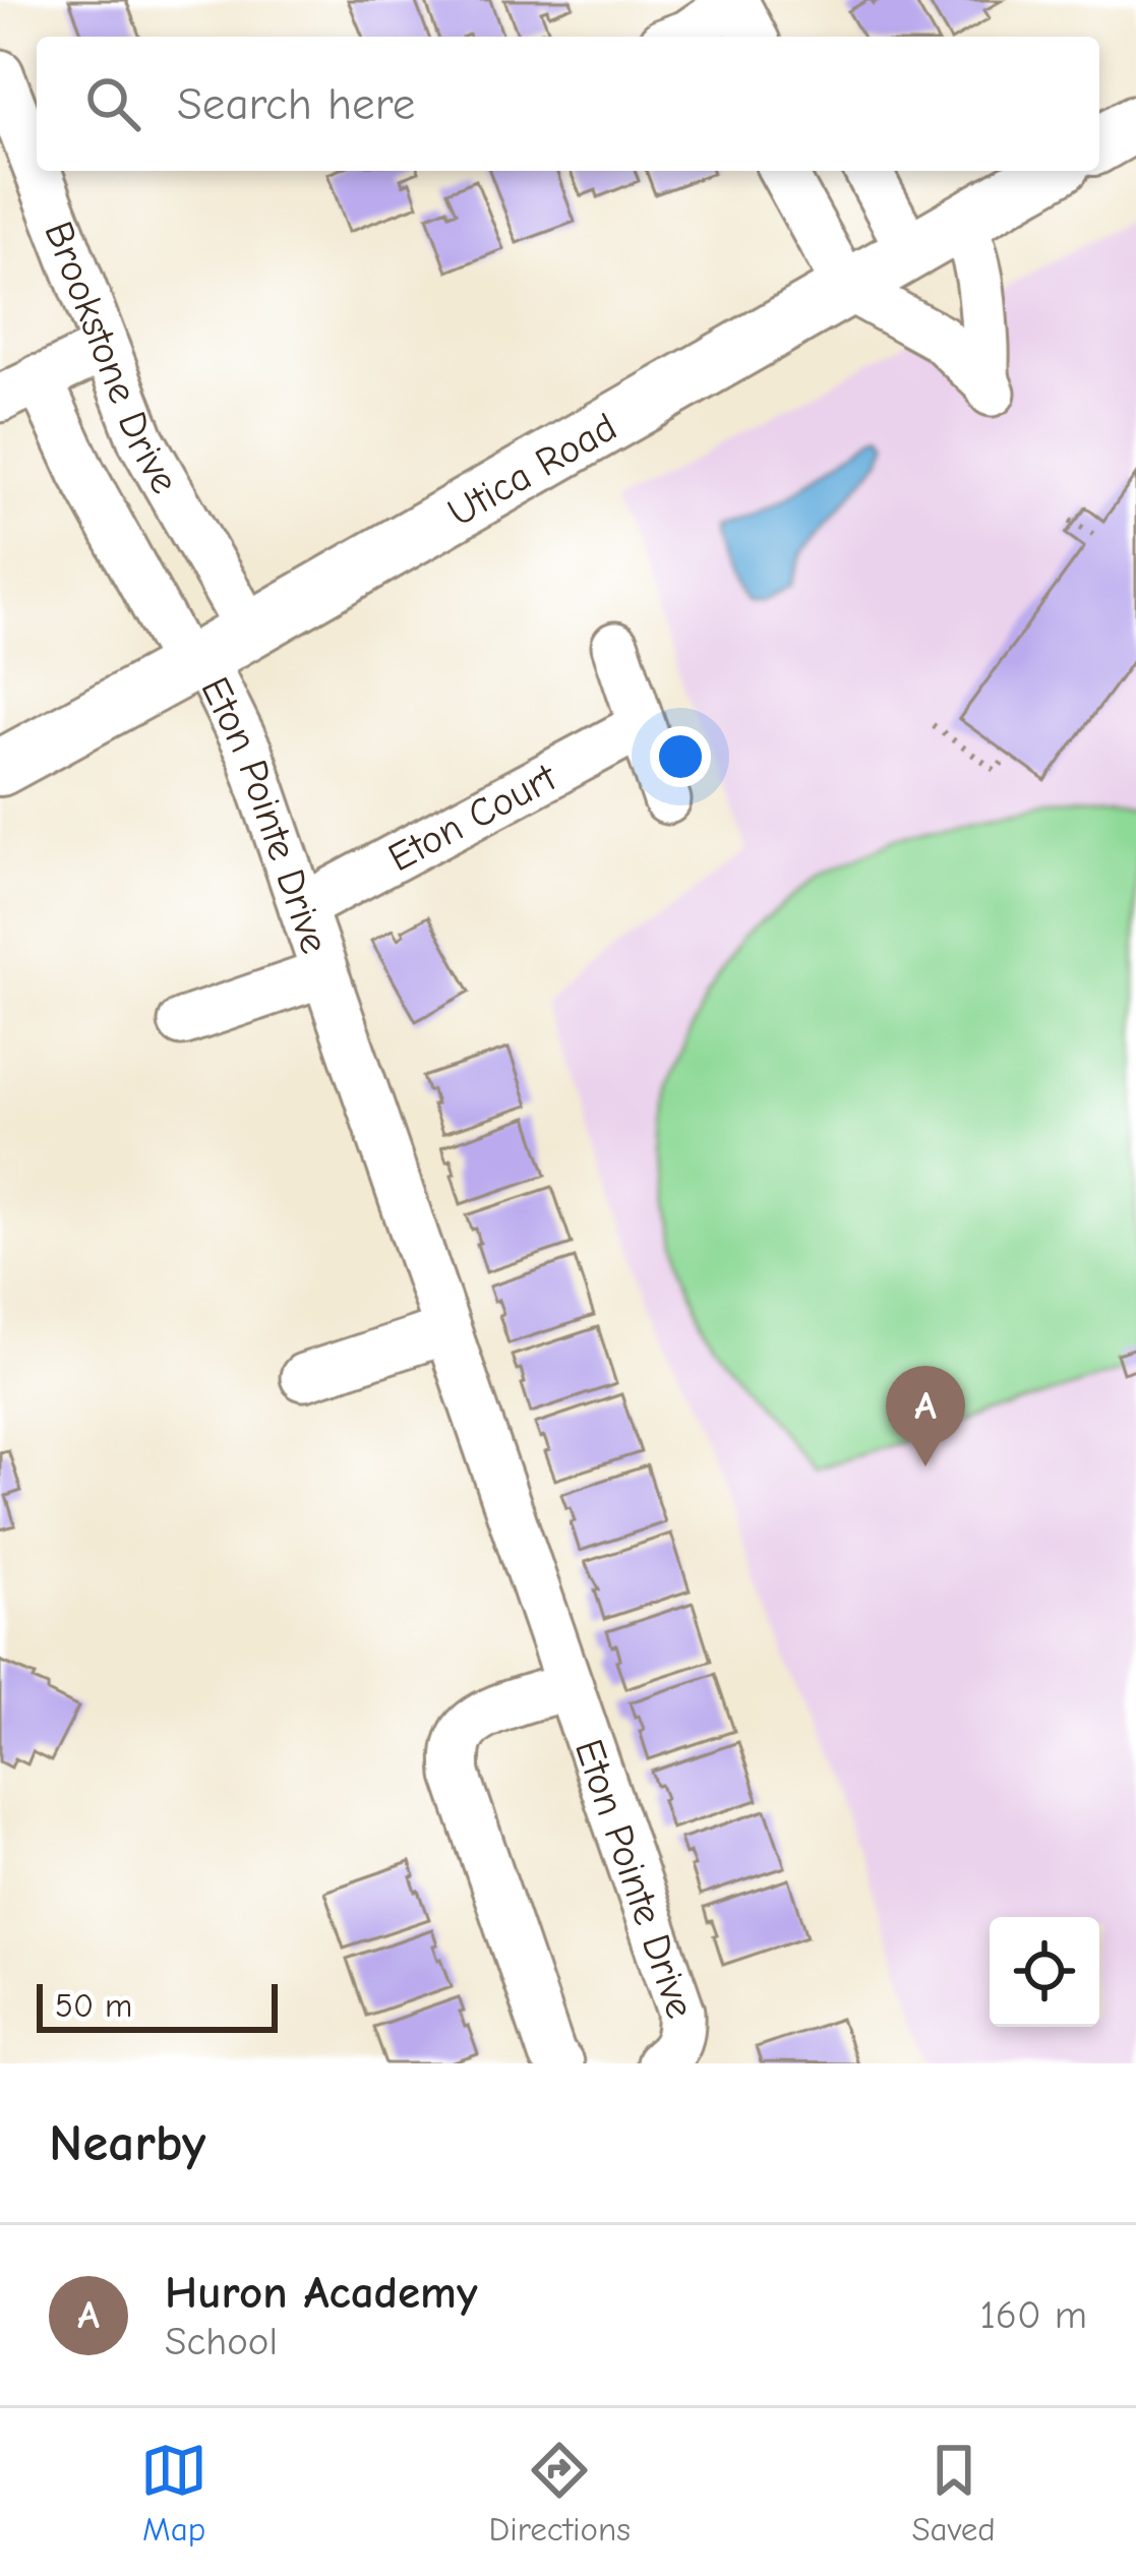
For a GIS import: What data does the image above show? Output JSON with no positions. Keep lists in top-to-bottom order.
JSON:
{
  "streets": {
    "main road": ["Utica Road"],
    "street": ["Brookstone Drive", "Eton Pointe Drive", "Eton Court"]
  },
  "crossings": [
    ["Brookstone Drive", "Utica Road"],
    ["Brookstone Drive", "Eton Pointe Drive"],
    ["Utica Road", "Eton Pointe Drive"],
    ["Eton Pointe Drive", "Eton Court"]
  ],
  "scale_bar": "50 m",
  "page": {
    "search": "Search here",
    "pins": "A",
    "scale": "50 m",
    "heading": "Nearby",
    "list": [
      {
        "mark": "A",
        "name": "Huron Academy",
        "note": "School",
        "value": "160 m"
      }
    ],
    "nav": ["Map", "Directions", "Saved"]
  }
}
